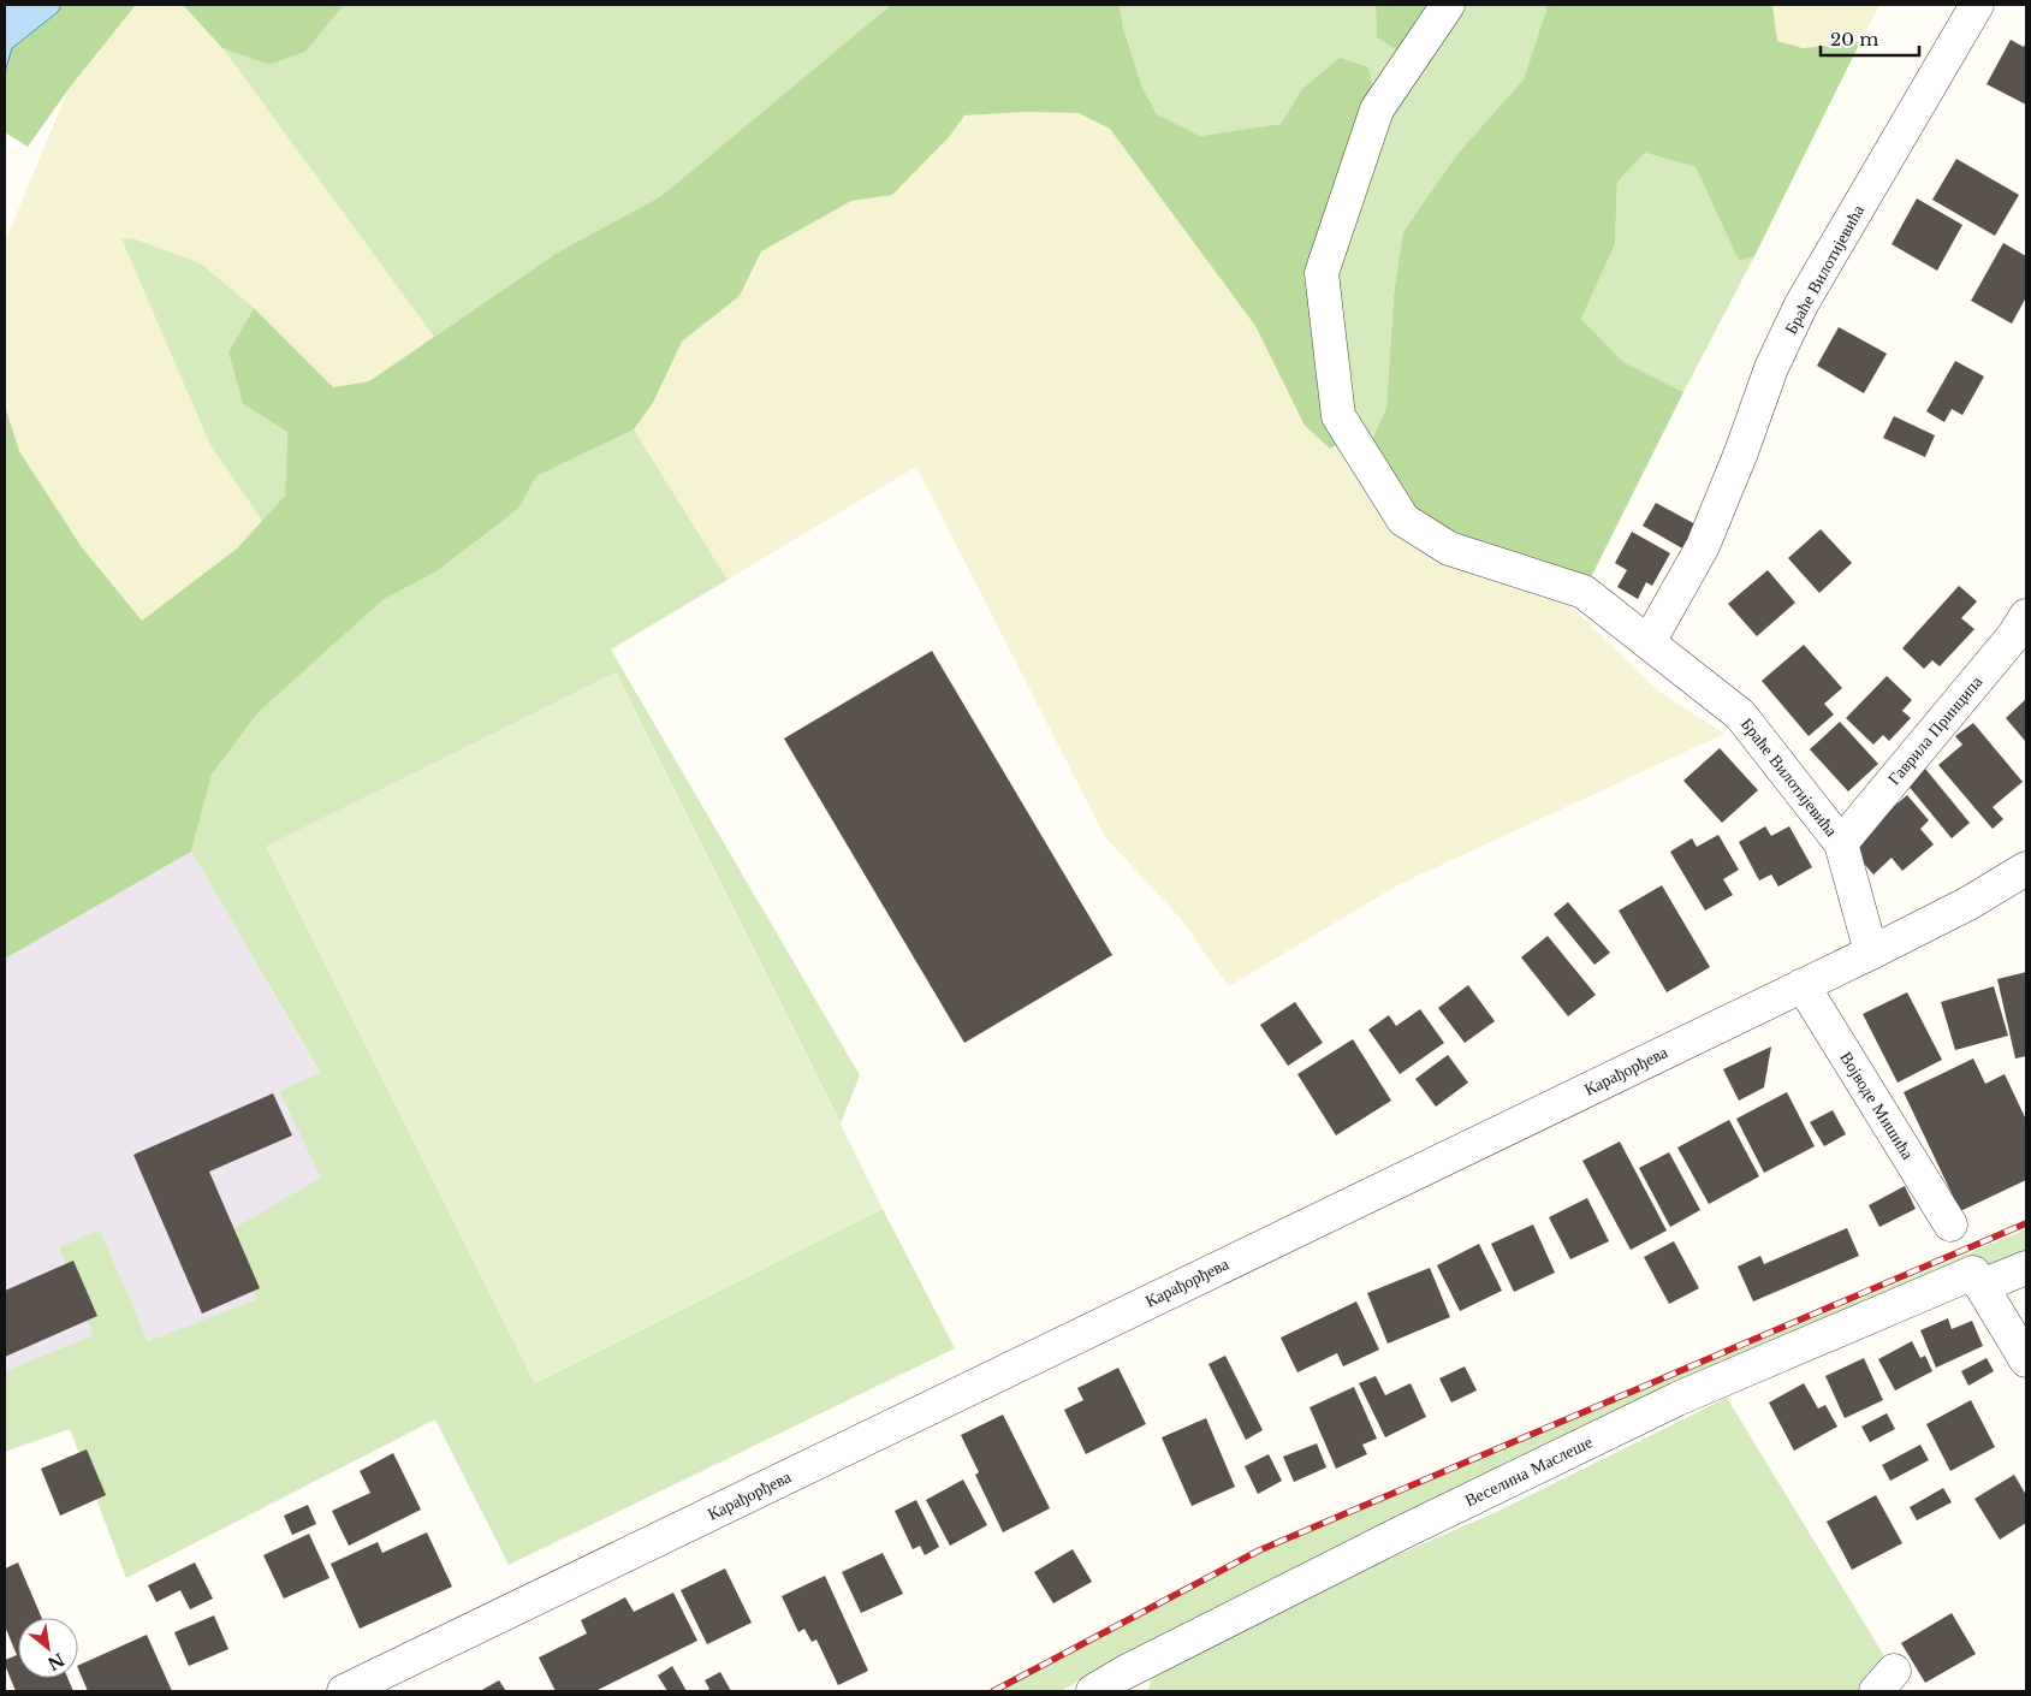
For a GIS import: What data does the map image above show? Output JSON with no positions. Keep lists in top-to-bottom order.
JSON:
{
  "streets": {
    "street": [
      "Браће Вилотијевића",
      "Гаврила Принципа",
      "Карађорђева",
      "Војводе Мишића",
      "Веселина Маслеше"
    ]
  },
  "crossings": [
    ["Браће Вилотијевића", "Гаврила Принципа"],
    ["Браће Вилотијевића", "Карађорђева"],
    ["Карађорђева", "Војводе Мишића"]
  ],
  "scale_bar": "20 m",
  "north": "bottom right"
}
